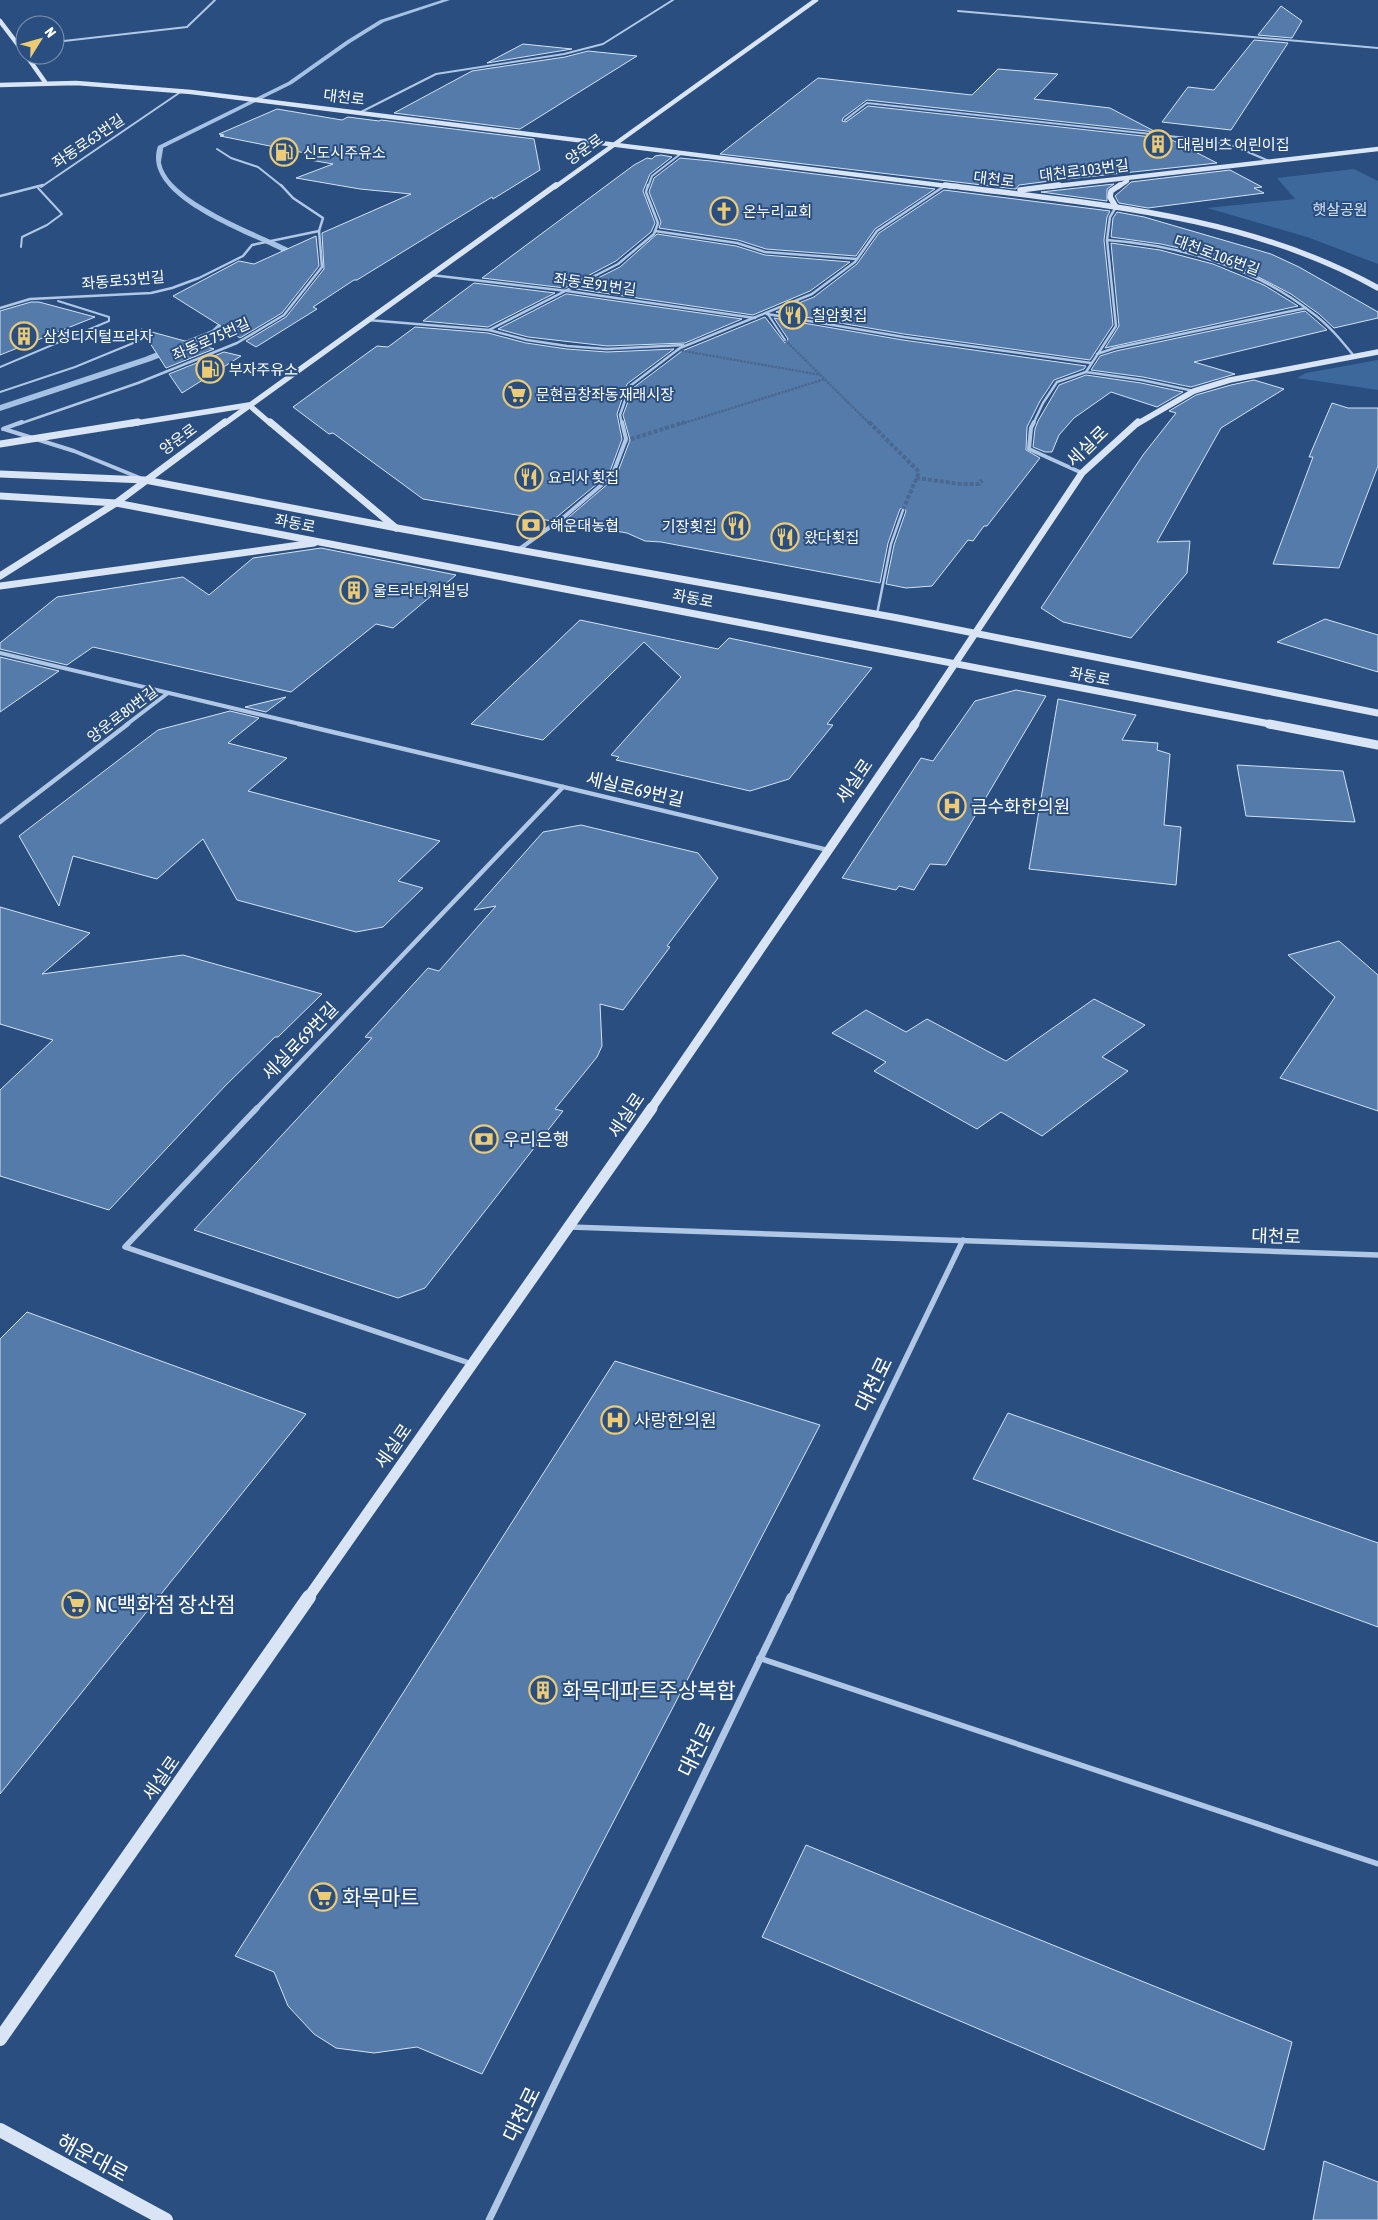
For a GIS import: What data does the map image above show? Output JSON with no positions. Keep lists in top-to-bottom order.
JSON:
{
  "streets": {
    "main road": [
      "대천로",
      "양운로",
      "대천로103번길",
      "세실로",
      "좌동로",
      "해운대로"
    ],
    "street": [
      "좌동로63번길",
      "대천로106번길",
      "좌동로53번길",
      "좌동로91번길",
      "좌동로75번길",
      "양운로80번길",
      "세실로69번길"
    ]
  },
  "crossings": [
    ["대천로", "좌동로63번길"],
    ["대천로", "양운로"],
    ["대천로", "대천로103번길"],
    ["대천로", "좌동로91번길"],
    ["대천로", "세실로"],
    ["양운로", "좌동로91번길"],
    ["양운로", "좌동로"],
    ["대천로106번길", "세실로"],
    ["좌동로53번길", "좌동로75번길"],
    ["좌동로91번길", "좌동로"],
    ["세실로", "좌동로"],
    ["세실로", "세실로69번길"]
  ],
  "parks": ["햇살공원"],
  "places": {
    "building": [
      "대림비츠 어린이집",
      "삼성디지털프라자",
      "울트라타워빌딩",
      "화목데파트주상복합"
    ],
    "fuel station": ["신도시주유소", "부자주유소"],
    "church": ["온누리교회"],
    "restaurant": [
      "칠암횟집",
      "요리사 횟집",
      "기장횟집",
      "왔다횟집"
    ],
    "supermarket": ["문현곱창좌동재래시장", "NC백화점 장산점", "화목마트"],
    "bank": ["해운대농협", "우리은행"],
    "hospital": ["금수화한의원", "사랑한의원"]
  },
  "north": "top right"
}
